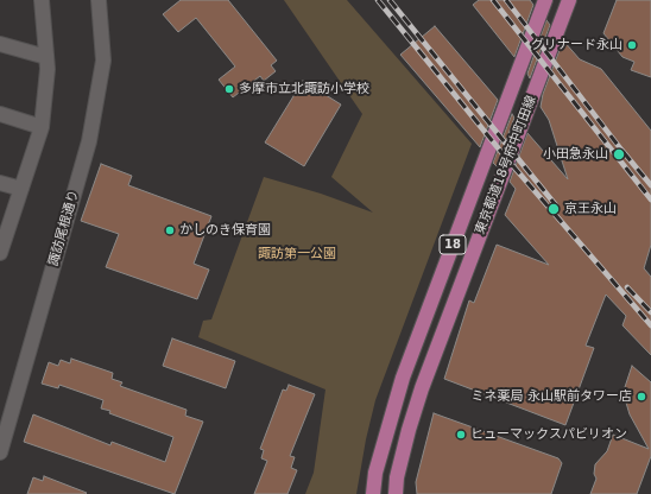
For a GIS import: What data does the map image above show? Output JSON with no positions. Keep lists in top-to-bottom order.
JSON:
{
  "streets": {
    "main road": ["東京都道18号府中町田線", "18"],
    "street": ["諏訪尾根通り"]
  },
  "parks": ["諏訪第一公園"],
  "places": [
    "グリナード永山",
    "多摩市立北諏訪小学校",
    "小田急永山",
    "京王永山",
    "かしのき保育園",
    "ミネ薬局 永山駅前タワー店",
    "ヒューマックスパビリオン"
  ]
}
